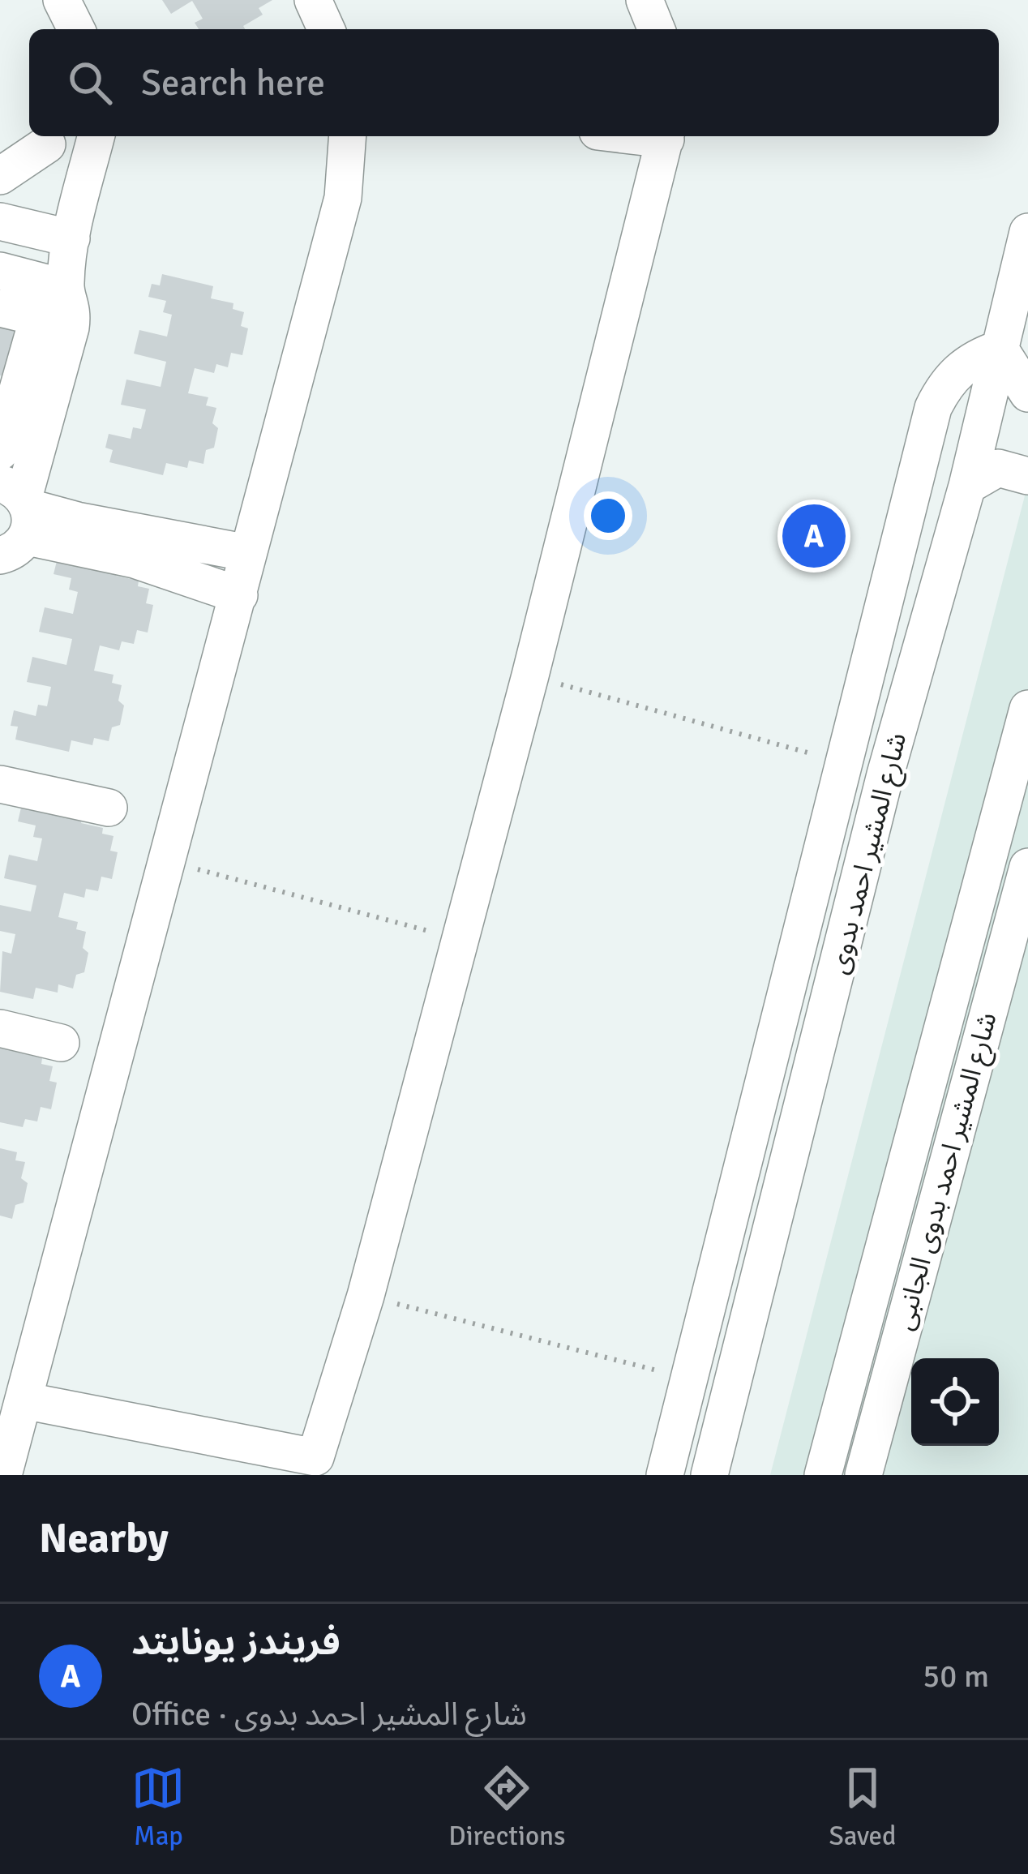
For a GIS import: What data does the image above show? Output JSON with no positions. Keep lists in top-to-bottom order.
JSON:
{
  "streets": {
    "street": ["شارع المشير احمد بدوى", "شارع المشير احمد بدوى الجانبى"]
  },
  "page": {
    "search": "Search here",
    "pins": "A",
    "heading": "Nearby",
    "list": [
      {
        "mark": "A",
        "name": "فريندز يونايتد",
        "note": "Office · شارع المشير احمد بدوى",
        "value": "50 m"
      }
    ],
    "nav": ["Map", "Directions", "Saved"]
  }
}
